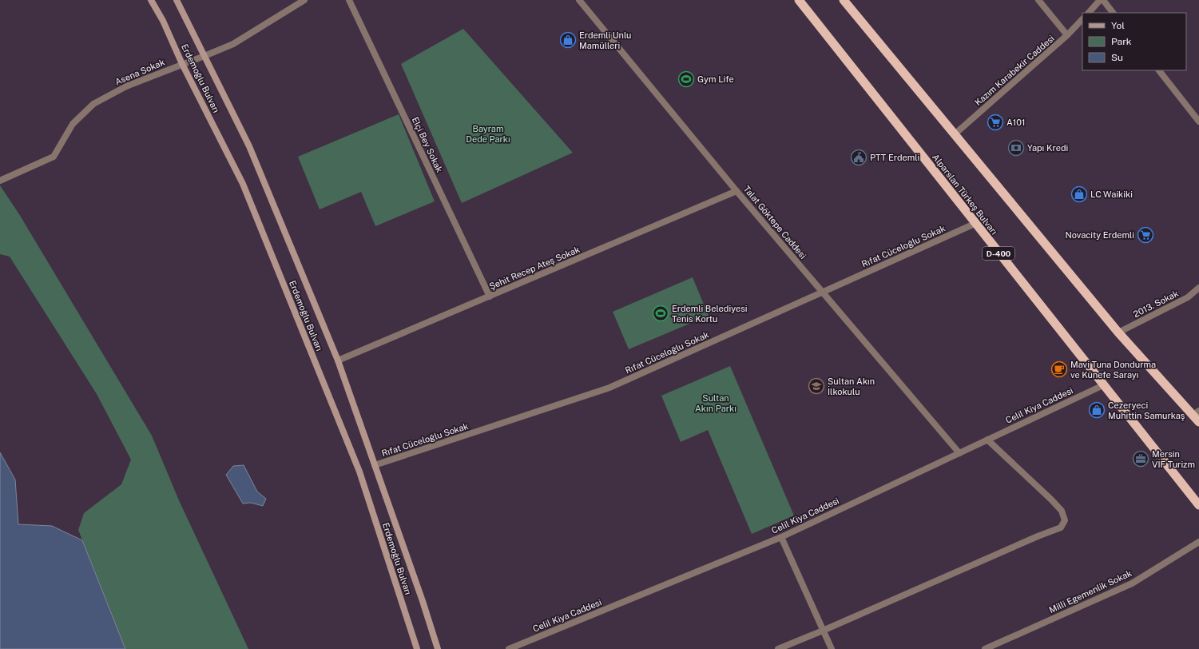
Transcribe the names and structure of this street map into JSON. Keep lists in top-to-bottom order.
{
  "streets": {
    "highway": ["Alparslan Türkeş Bulvarı", "D-400"],
    "main road": ["Erdemoğlu Bulvarı"],
    "street": [
      "Kazım Karabekir Caddesi",
      "Asena Sokak",
      "Elçi Bey Sokak",
      "Talat Göktepe Caddesi",
      "Rıfat Cüceloğlu Sokak",
      "Şehit Recep Ateş Sokak",
      "2013. Sokak",
      "Celil Kiya Caddesi",
      "Milli Egemenlik Sokak"
    ]
  },
  "crossings": [
    ["Asena Sokak", "Erdemoğlu Bulvarı"],
    ["Erdemoğlu Bulvarı", "Rıfat Cüceloğlu Sokak"],
    ["Erdemoğlu Bulvarı", "Şehit Recep Ateş Sokak"],
    ["Elçi Bey Sokak", "Şehit Recep Ateş Sokak"],
    ["Alparslan Türkeş Bulvarı", "Rıfat Cüceloğlu Sokak"],
    ["Alparslan Türkeş Bulvarı", "Celil Kiya Caddesi"],
    ["Talat Göktepe Caddesi", "Rıfat Cüceloğlu Sokak"],
    ["Talat Göktepe Caddesi", "Şehit Recep Ateş Sokak"],
    ["Talat Göktepe Caddesi", "Celil Kiya Caddesi"]
  ],
  "parks": ["Bayram Dede Parkı", "Sultan Akın Parkı"],
  "places": {
    "shop": ["Erdemli Unlu Mamülleri", "LC Waikiki", "Cezeryeci Muhittin Samurkaş"],
    "sports": ["Gym Life", "Erdemli Belediyesi Tenis Kortu"],
    "supermarket": ["A101", "Novacity Erdemli"],
    "bank": ["Yapı Kredi"],
    "public building": ["PTT Erdemli"],
    "cafe": ["Mavi Tuna Dondurma ve Künefe Sarayı"],
    "school or university": ["Sultan Akın İlkokulu"],
    "office": ["Mersin VİF Turizm"]
  },
  "legend": ["Yol", "Park", "Su"]
}
